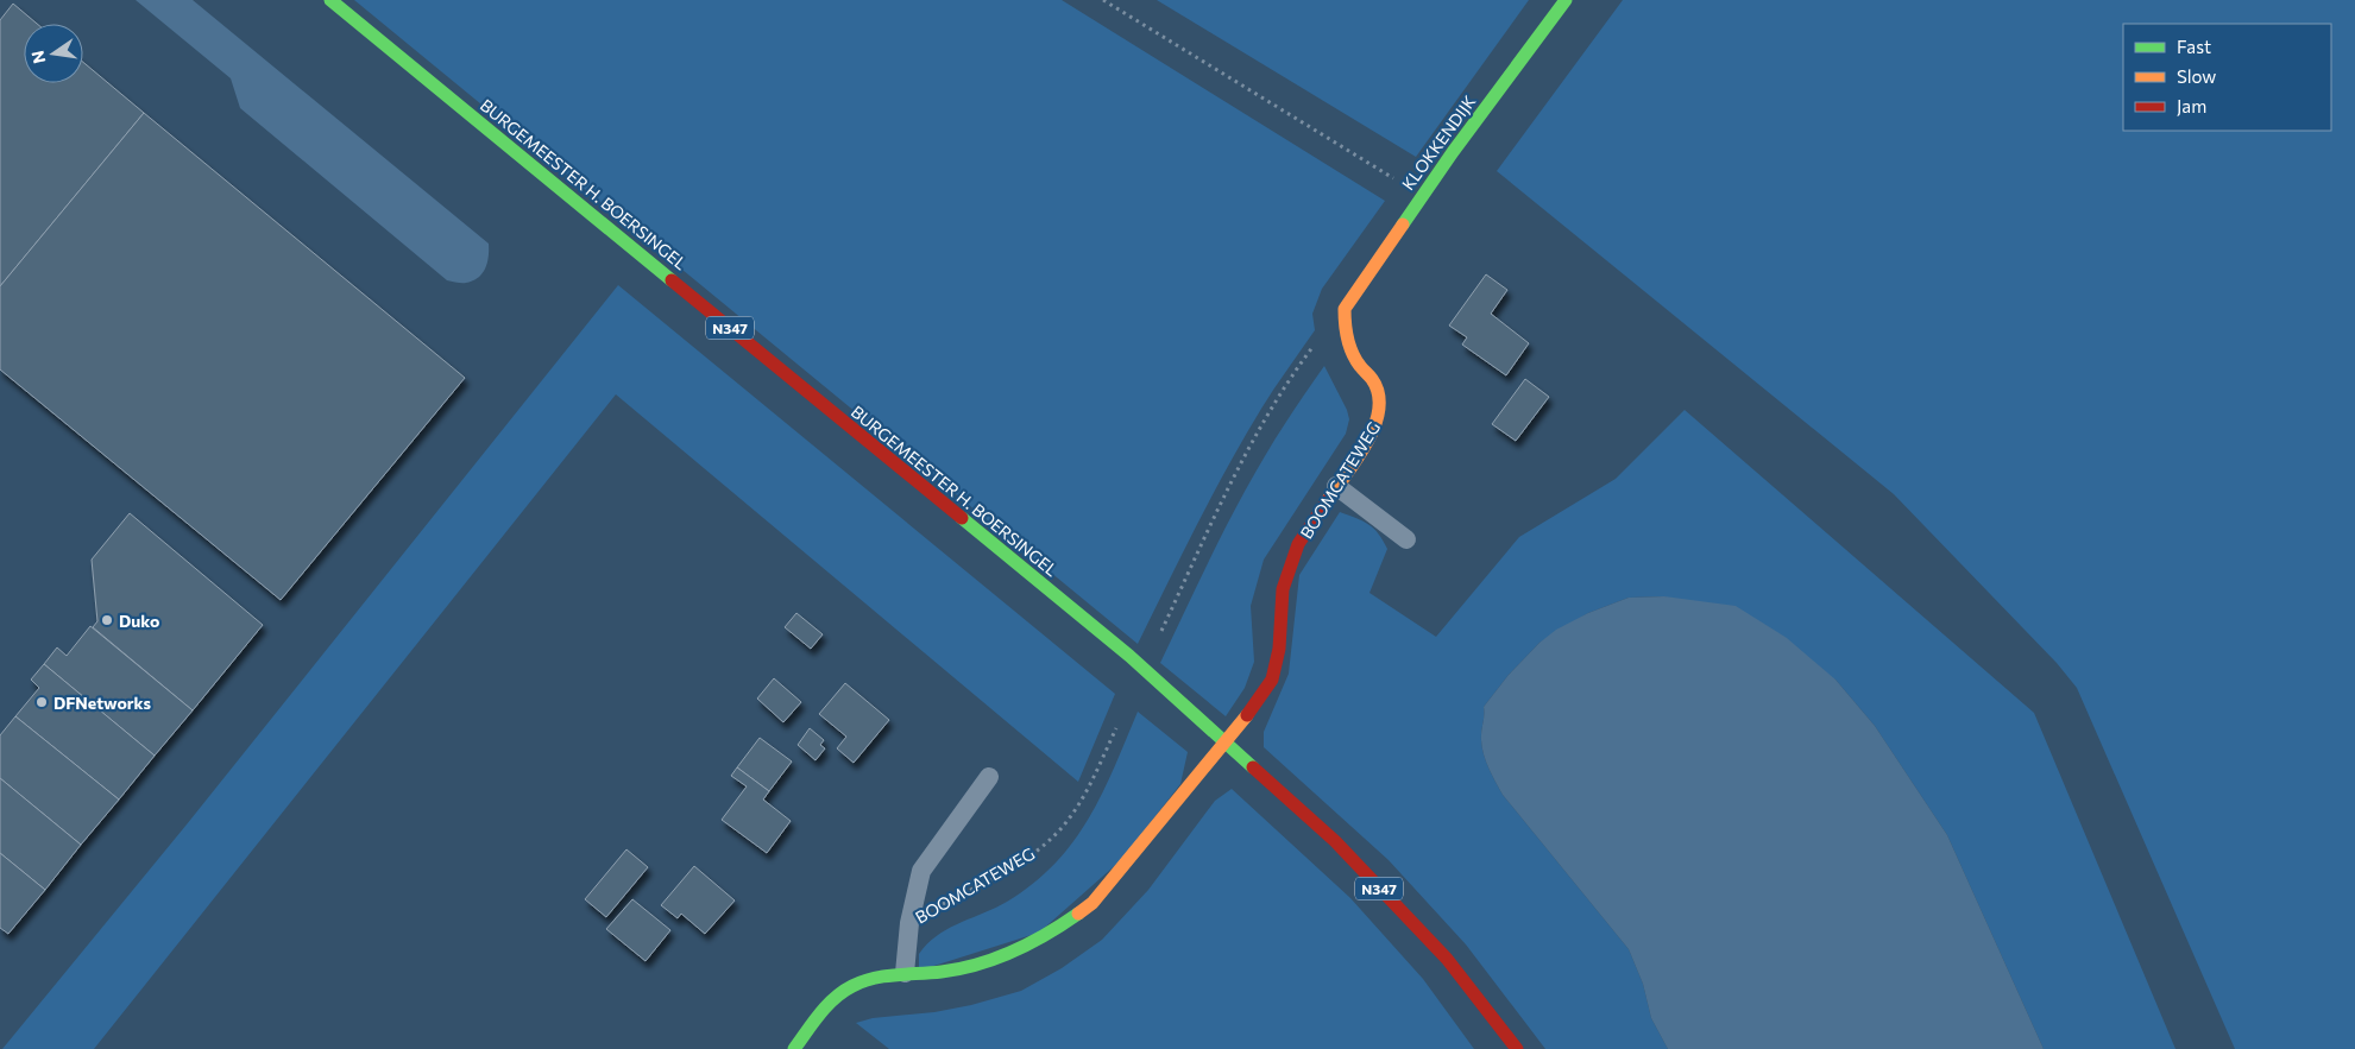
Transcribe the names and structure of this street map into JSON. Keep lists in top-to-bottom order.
{
  "streets": {
    "main road": [
      "KLOKKENDIJK",
      "BURGEMEESTER H. BOERSINGEL",
      "N347",
      "BOOMCATEWEG"
    ]
  },
  "crossings": [
    ["KLOKKENDIJK", "BOOMCATEWEG"],
    ["BURGEMEESTER H. BOERSINGEL", "BOOMCATEWEG"]
  ],
  "places": ["Duko", "DFNetworks"],
  "legend": ["Fast", "Slow", "Jam"],
  "north": "left"
}
